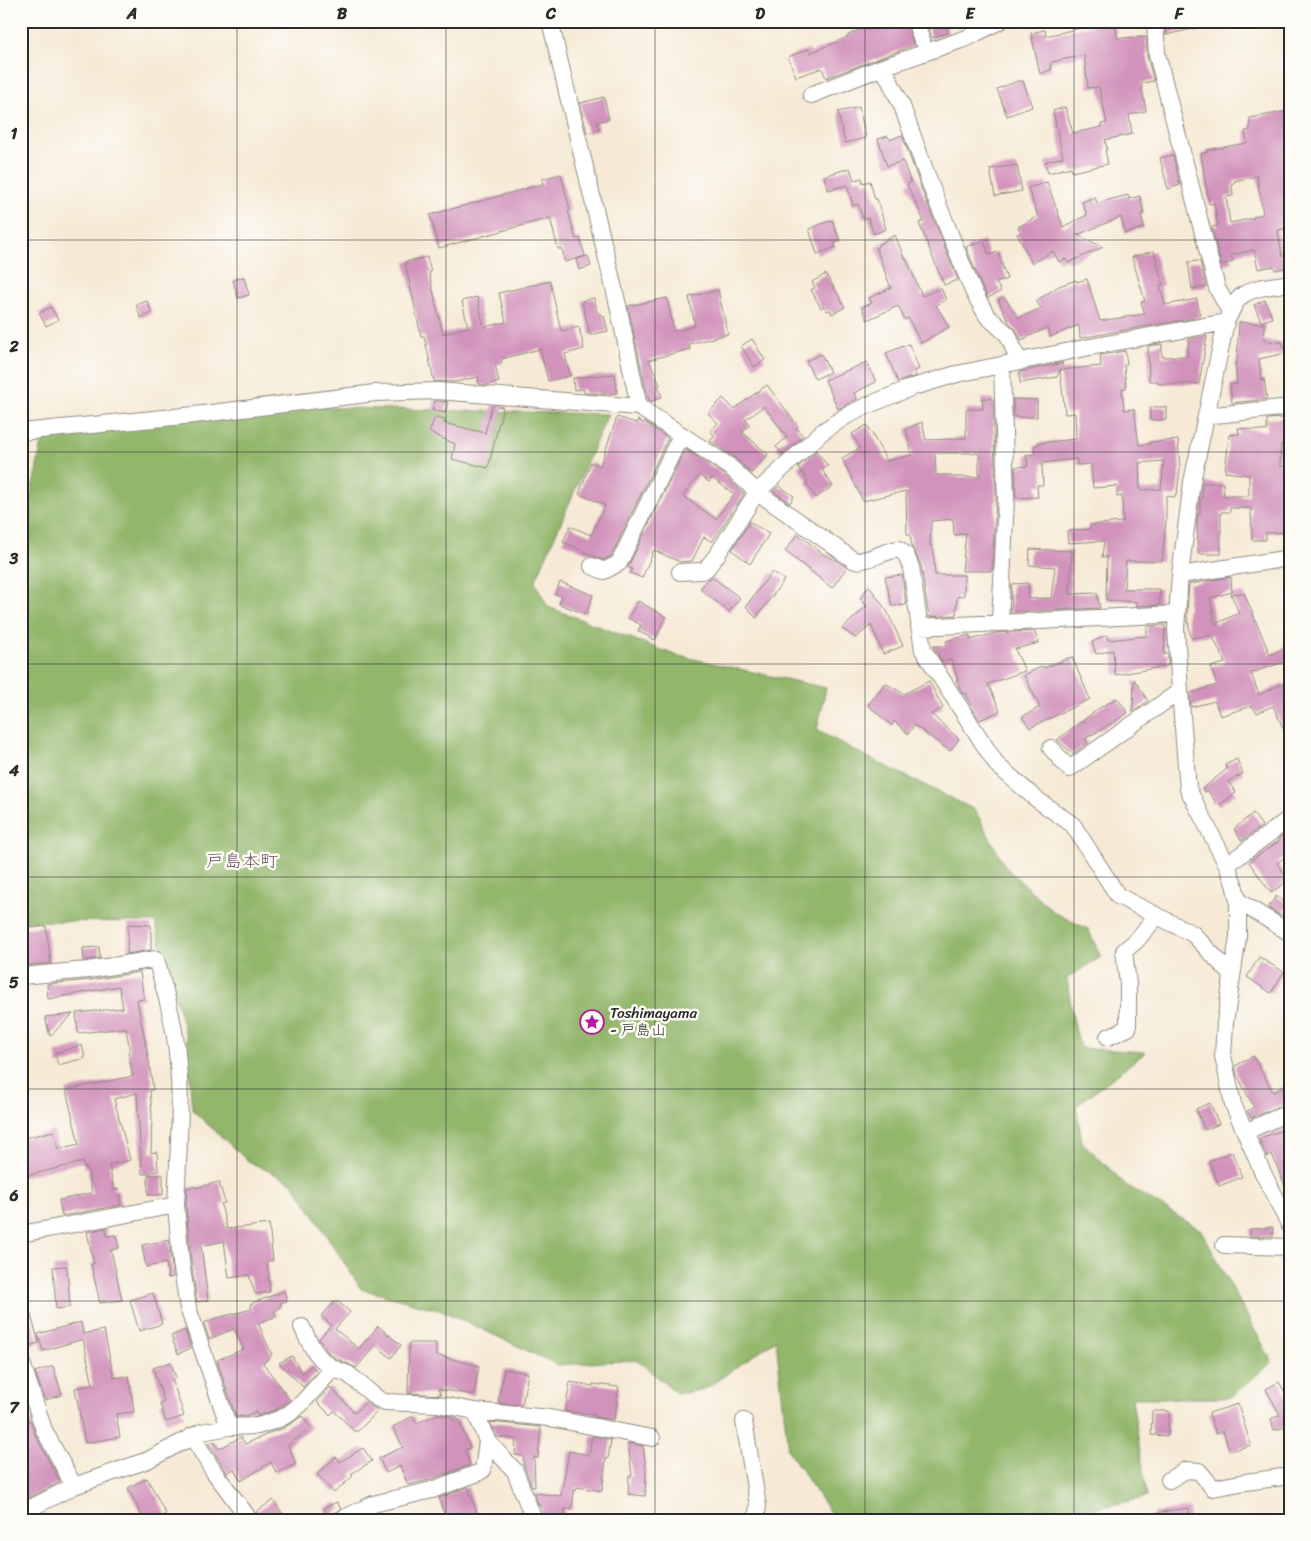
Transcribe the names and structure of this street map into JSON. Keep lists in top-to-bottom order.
{
  "districts": ["戸島本町"],
  "places": {
    "place": ["Toshimayama - 戸島山"]
  },
  "grid": {
    "columns": [
      "A",
      "B",
      "C",
      "D",
      "E",
      "F"
    ],
    "rows": [
      "1",
      "2",
      "3",
      "4",
      "5",
      "6",
      "7"
    ]
  }
}
